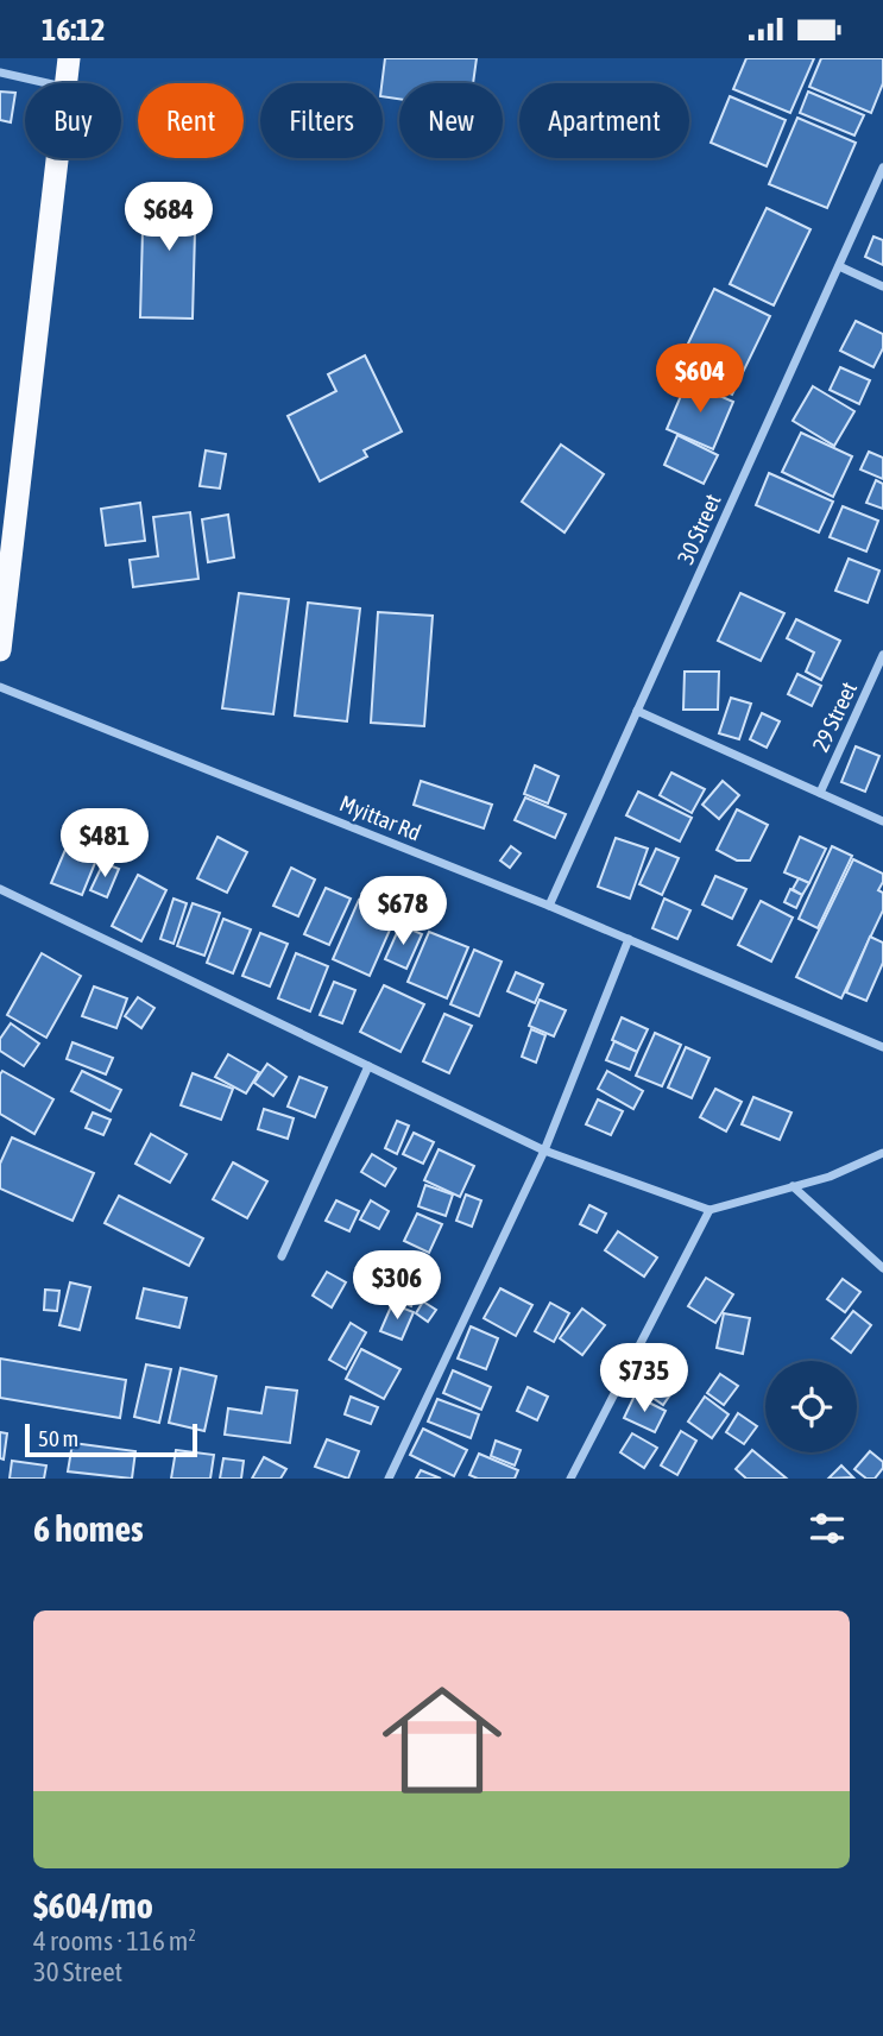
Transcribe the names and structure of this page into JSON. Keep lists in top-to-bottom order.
{
  "streets": {
    "street": ["30 Street", "29 Street", "Myittar Rd"]
  },
  "crossings": [
    ["30 Street", "Myittar Rd"]
  ],
  "scale_bar": "50 m",
  "page": {
    "status": "16:12",
    "chip": [
      "Buy",
      "Rent",
      "Filters",
      "New",
      "Apartment"
    ],
    "price": [
      "$684",
      "$604",
      "$481",
      "$678",
      "$306",
      "$735"
    ],
    "scale": "50 m",
    "heading": "6 homes",
    "list": [
      {
        "name": "$604/mo",
        "note": "4 rooms · 116 m² · 30 Street"
      }
    ]
  }
}
